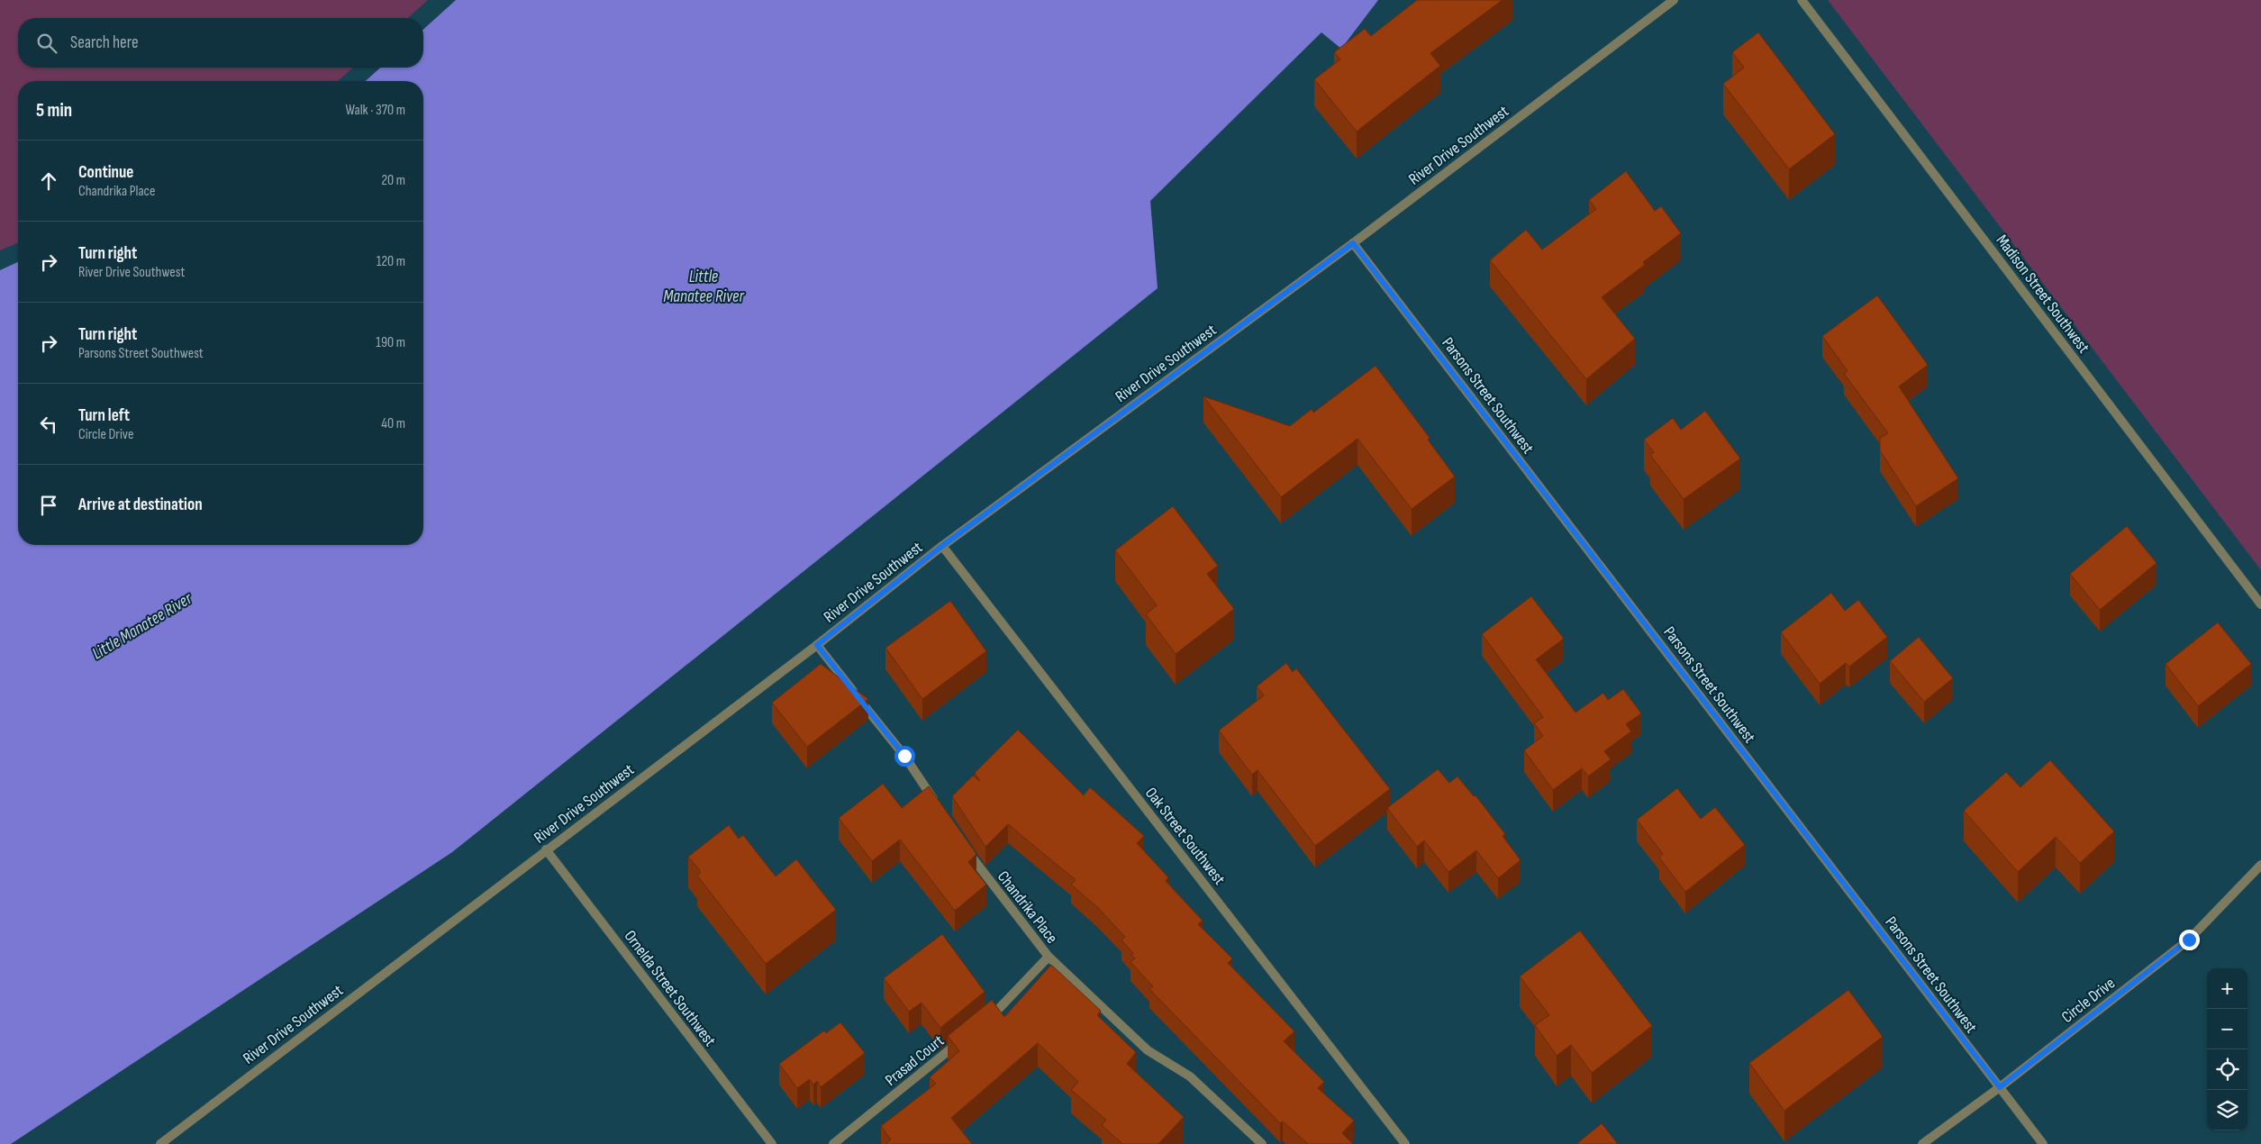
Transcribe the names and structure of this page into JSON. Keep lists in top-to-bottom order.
{
  "streets": {
    "street": [
      "River Drive Southwest",
      "Madison Street Southwest",
      "Parsons Street Southwest",
      "Oak Street Southwest",
      "Chandrika Place",
      "Ornelda Street Southwest",
      "Circle Drive",
      "Prasad Court"
    ]
  },
  "crossings": [
    ["River Drive Southwest", "Parsons Street Southwest"],
    ["River Drive Southwest", "Oak Street Southwest"],
    ["River Drive Southwest", "Ornelda Street Southwest"],
    ["Parsons Street Southwest", "Circle Drive"]
  ],
  "water": ["Little Manatee River"],
  "page": {
    "search": "Search here",
    "heading": ["5 min", "Walk · 370 m"],
    "list": [
      ["Continue", "Chandrika Place", "20 m"],
      ["Turn right", "River Drive Southwest", "120 m"],
      ["Turn right", "Parsons Street Southwest", "190 m"],
      ["Turn left", "Circle Drive", "40 m"],
      "Arrive at destination"
    ],
    "map_buttons": ["+", "−"]
  }
}
